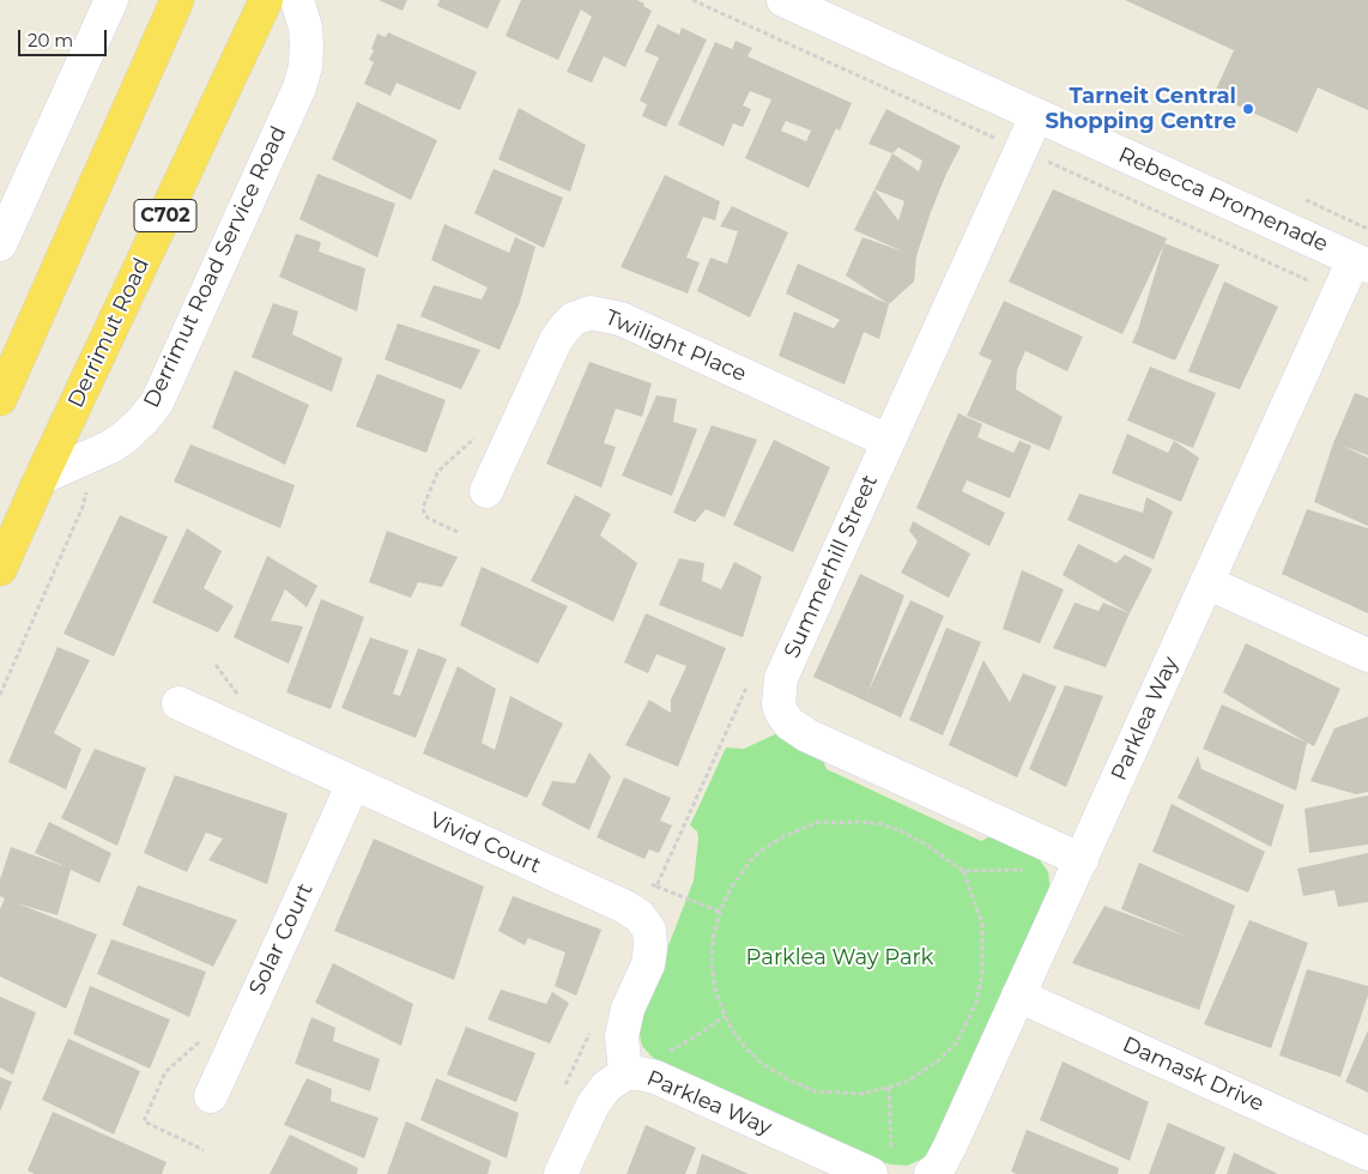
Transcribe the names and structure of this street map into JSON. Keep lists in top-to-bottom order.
{
  "streets": {
    "highway": ["C702", "Derrimut Road"],
    "street": [
      "Rebecca Promenade",
      "Derrimut Road Service Road",
      "Twilight Place",
      "Summerhill Street",
      "Parklea Way",
      "Vivid Court",
      "Solar Court",
      "Damask Drive"
    ]
  },
  "crossings": [
    ["Rebecca Promenade", "Summerhill Street"],
    ["Rebecca Promenade", "Parklea Way"],
    ["Derrimut Road Service Road", "Derrimut Road"],
    ["Twilight Place", "Summerhill Street"],
    ["Summerhill Street", "Parklea Way"],
    ["Parklea Way", "Damask Drive"],
    ["Vivid Court", "Solar Court"]
  ],
  "parks": ["Parklea Way Park"],
  "places": ["Tarneit Central Shopping Centre"],
  "scale_bar": "20 m"
}
